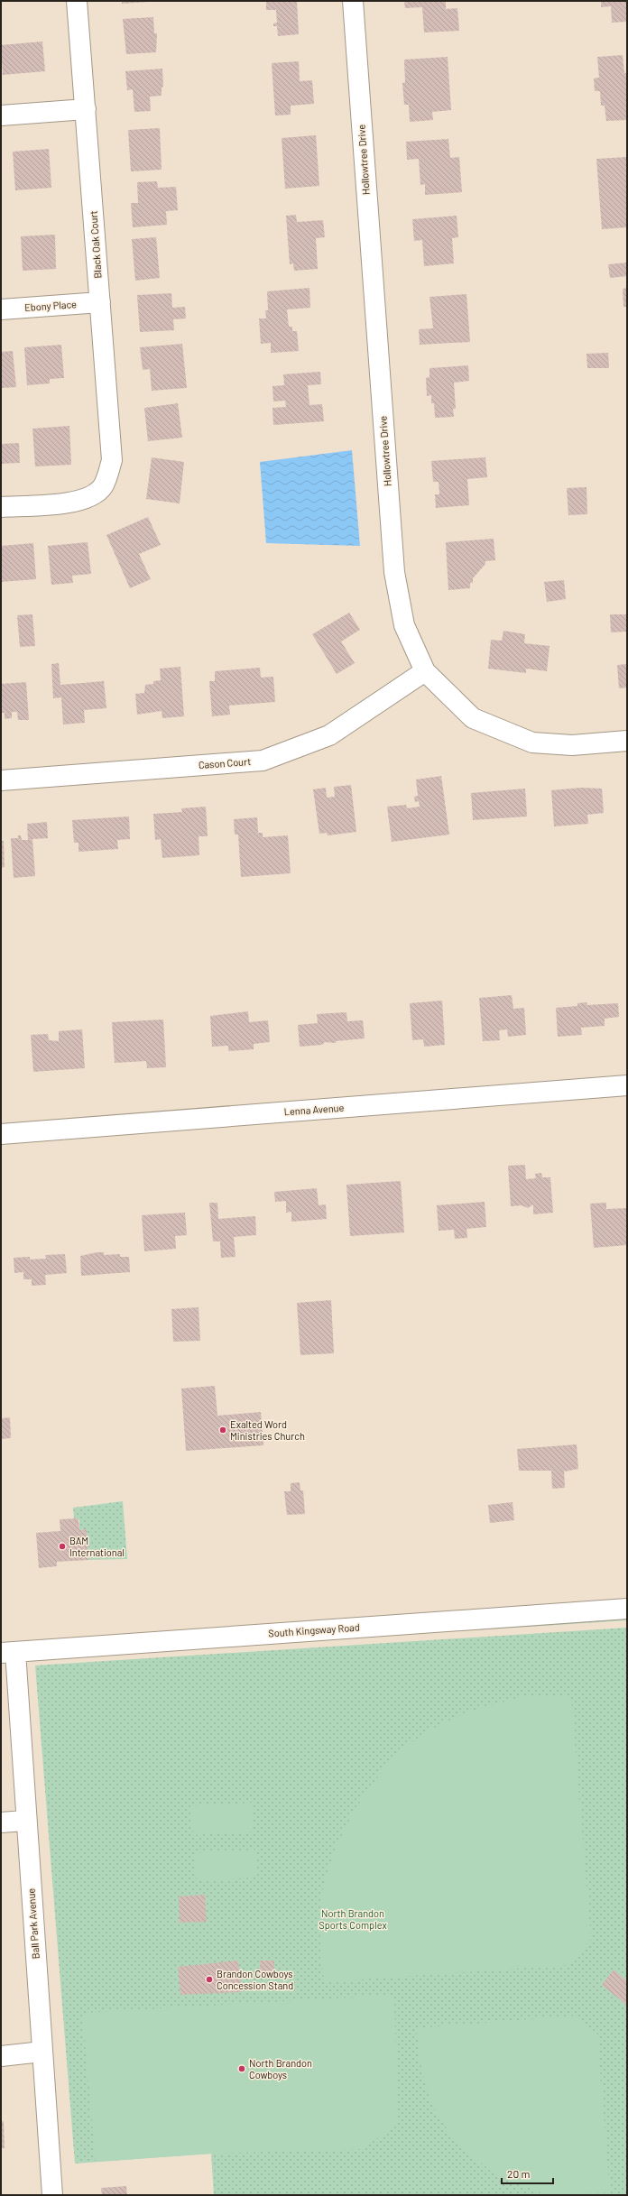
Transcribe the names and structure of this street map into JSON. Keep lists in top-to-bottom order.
{
  "streets": {
    "street": [
      "Hollowtree Drive",
      "Black Oak Court",
      "Ebony Place",
      "Cason Court",
      "Lenna Avenue",
      "South Kingsway Road",
      "Ball Park Avenue"
    ]
  },
  "crossings": [
    ["Hollowtree Drive", "Cason Court"],
    ["Black Oak Court", "Ebony Place"],
    ["South Kingsway Road", "Ball Park Avenue"]
  ],
  "parks": ["North Brandon Sports Complex"],
  "places": [
    "Exalted Word Ministries Church",
    "BAM International",
    "Brandon Cowboys Concession Stand",
    "North Brandon Cowboys"
  ],
  "scale_bar": "20 m"
}
